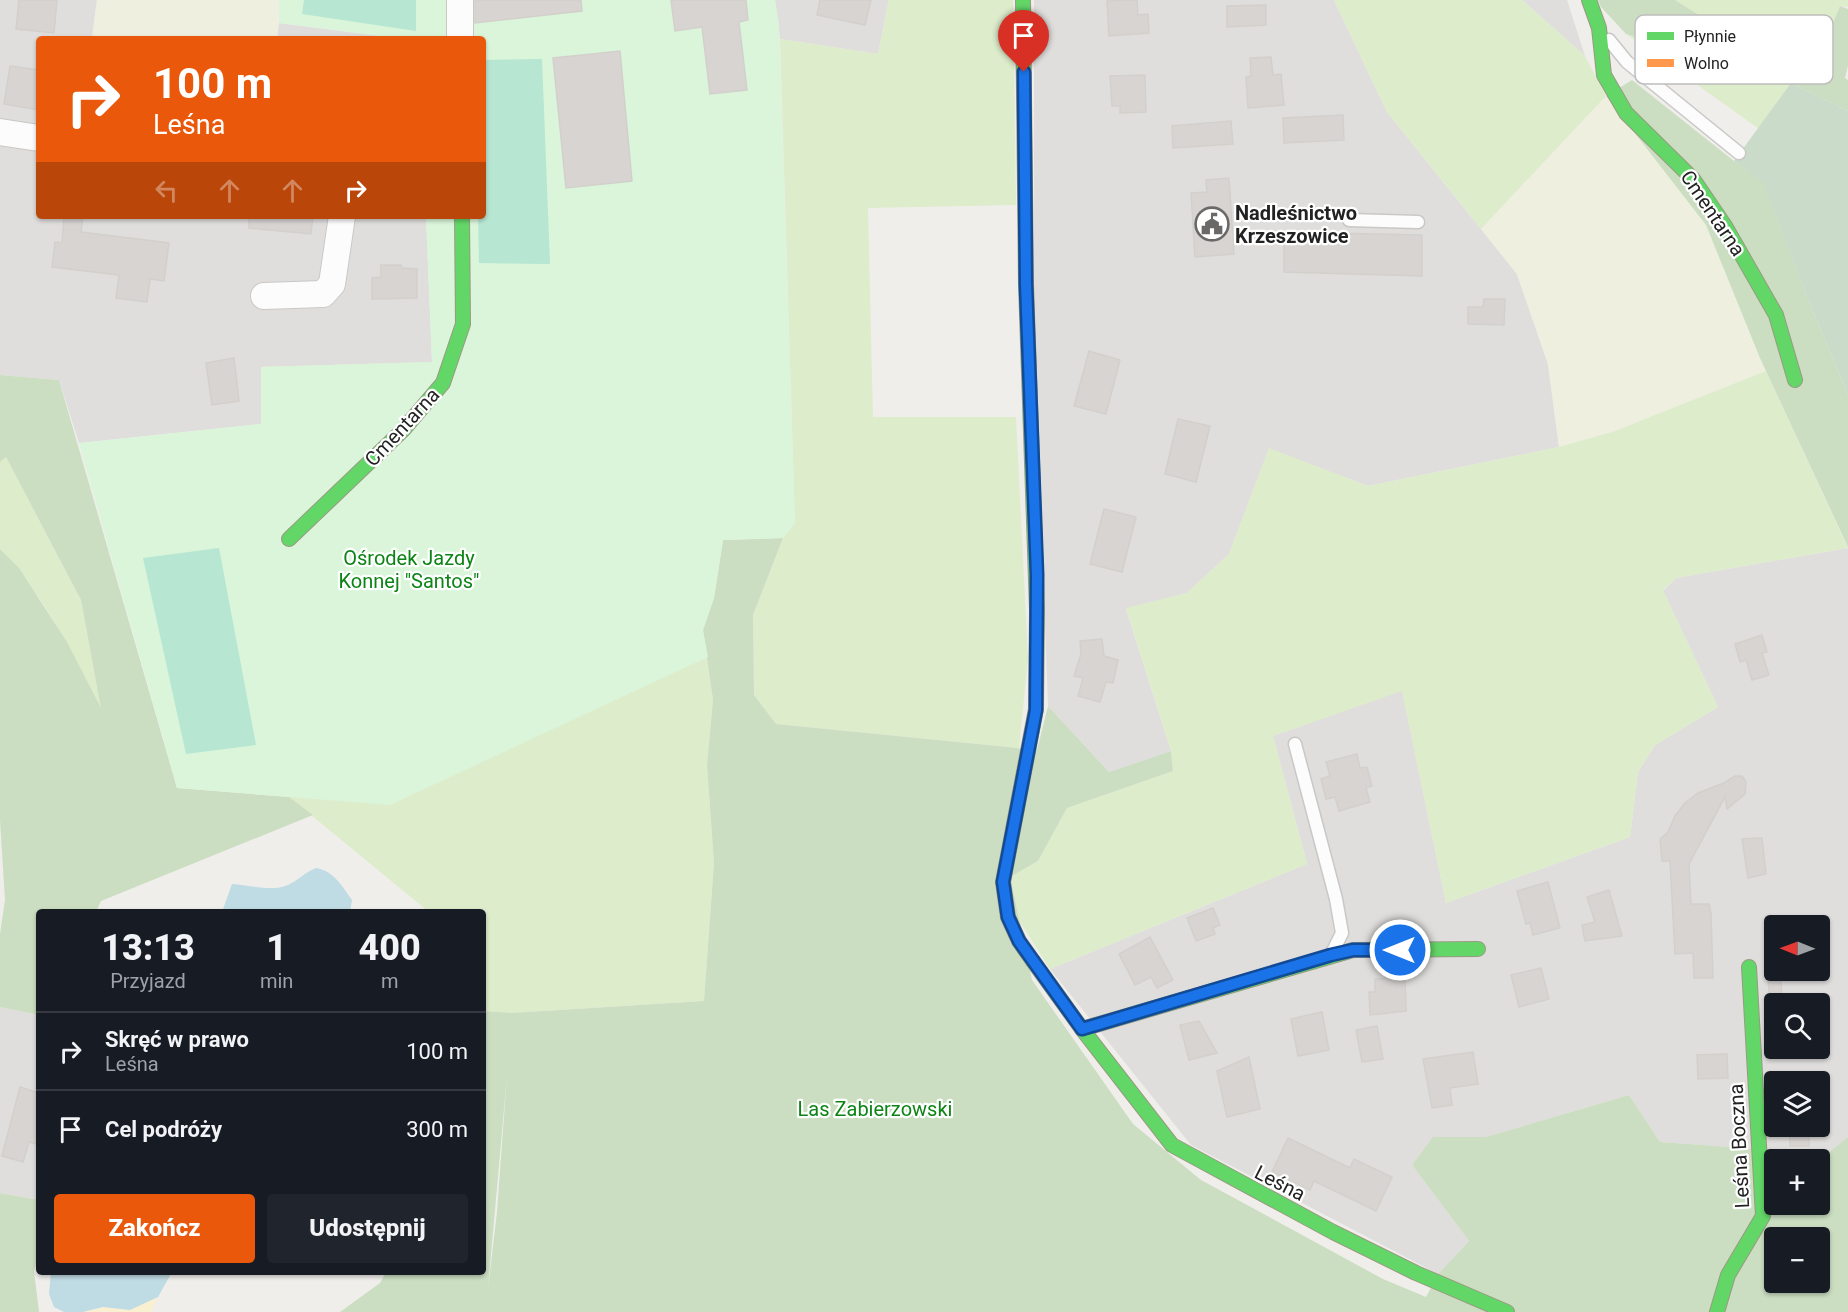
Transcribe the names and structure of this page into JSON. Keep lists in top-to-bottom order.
{
  "streets": {
    "street": ["Cmentarna", "Leśna Boczna", "Leśna"]
  },
  "parks": ["Ośrodek Jazdy Konnej \"Santos\"", "Las Zabierzowski"],
  "places": {
    "public building": ["Nadleśnictwo Krzeszowice"]
  },
  "legend": ["Płynnie", "Wolno"],
  "north": "left",
  "page": {
    "turn": ["100 m", "Leśna"],
    "eta": [
      "13:13",
      "Przyjazd",
      "1",
      "min",
      "400",
      "m"
    ],
    "map_buttons": ["+", "−"],
    "list": [
      {
        "name": "Skręć w prawo",
        "note": "Leśna",
        "value": "100 m"
      },
      {
        "name": "Cel podróży",
        "value": "300 m"
      }
    ],
    "buttons": ["Zakończ", "Udostępnij"]
  }
}
